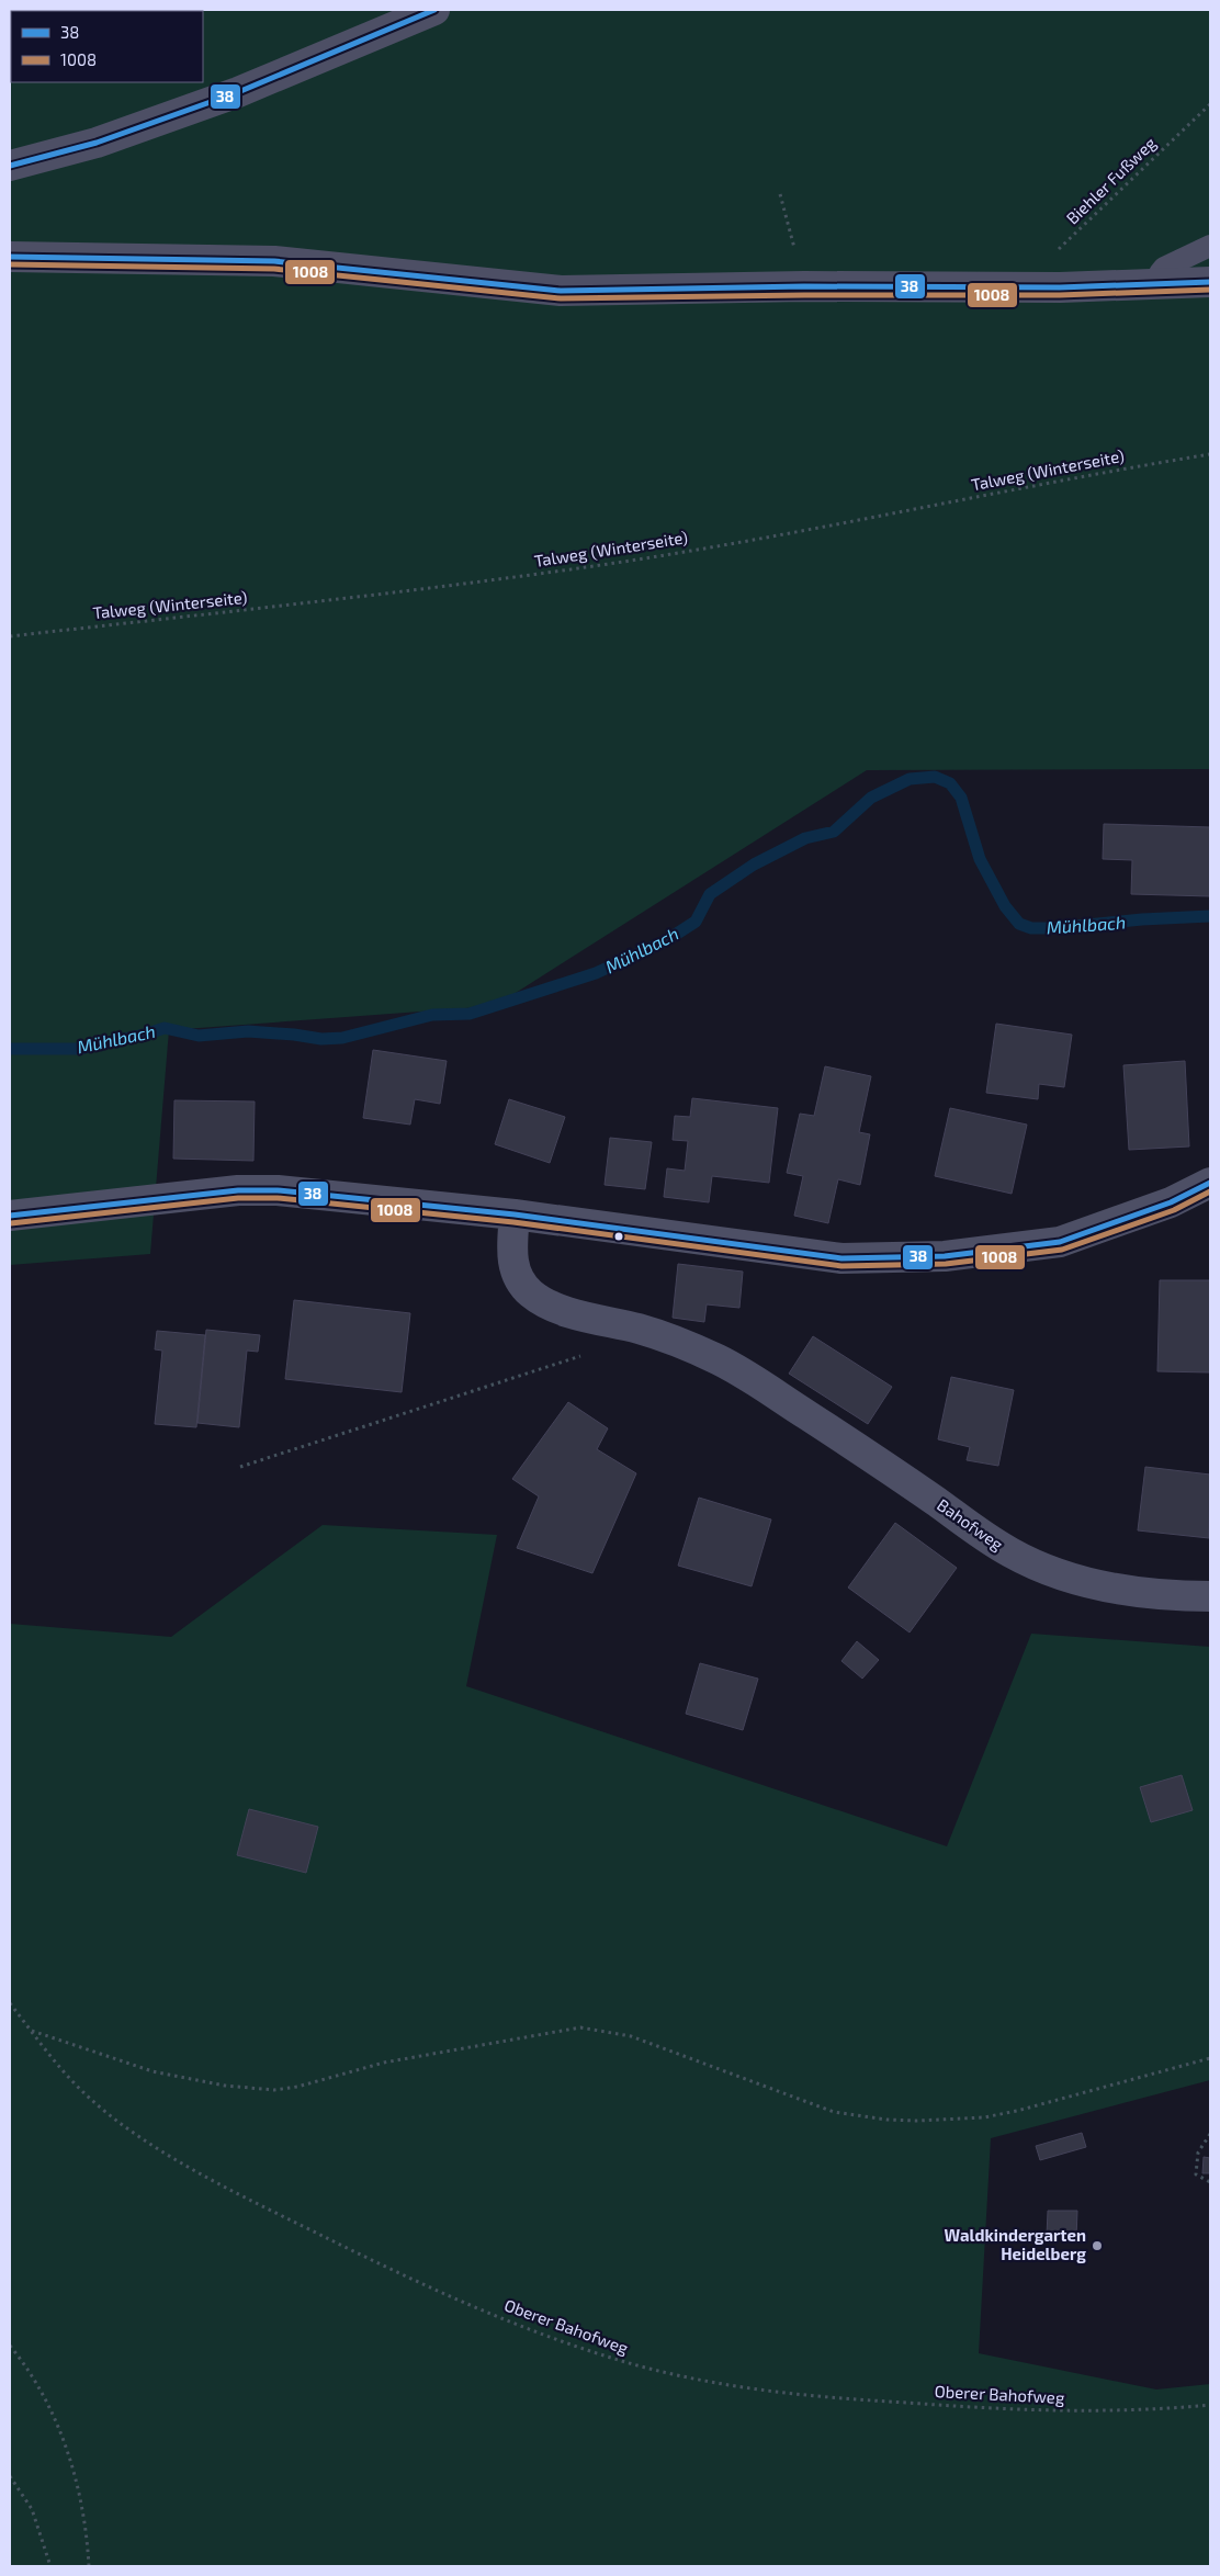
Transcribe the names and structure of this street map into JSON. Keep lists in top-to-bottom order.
{
  "streets": {
    "street": ["Bahofweg"],
    "path": ["Biehler Fußweg", "Talweg (Winterseite)", "Oberer Bahofweg"]
  },
  "water": ["Mühlbach"],
  "places": ["Waldkindergarten Heidelberg"],
  "lines": ["transit line 38", "transit line 1008"],
  "legend": ["38", "1008"]
}
